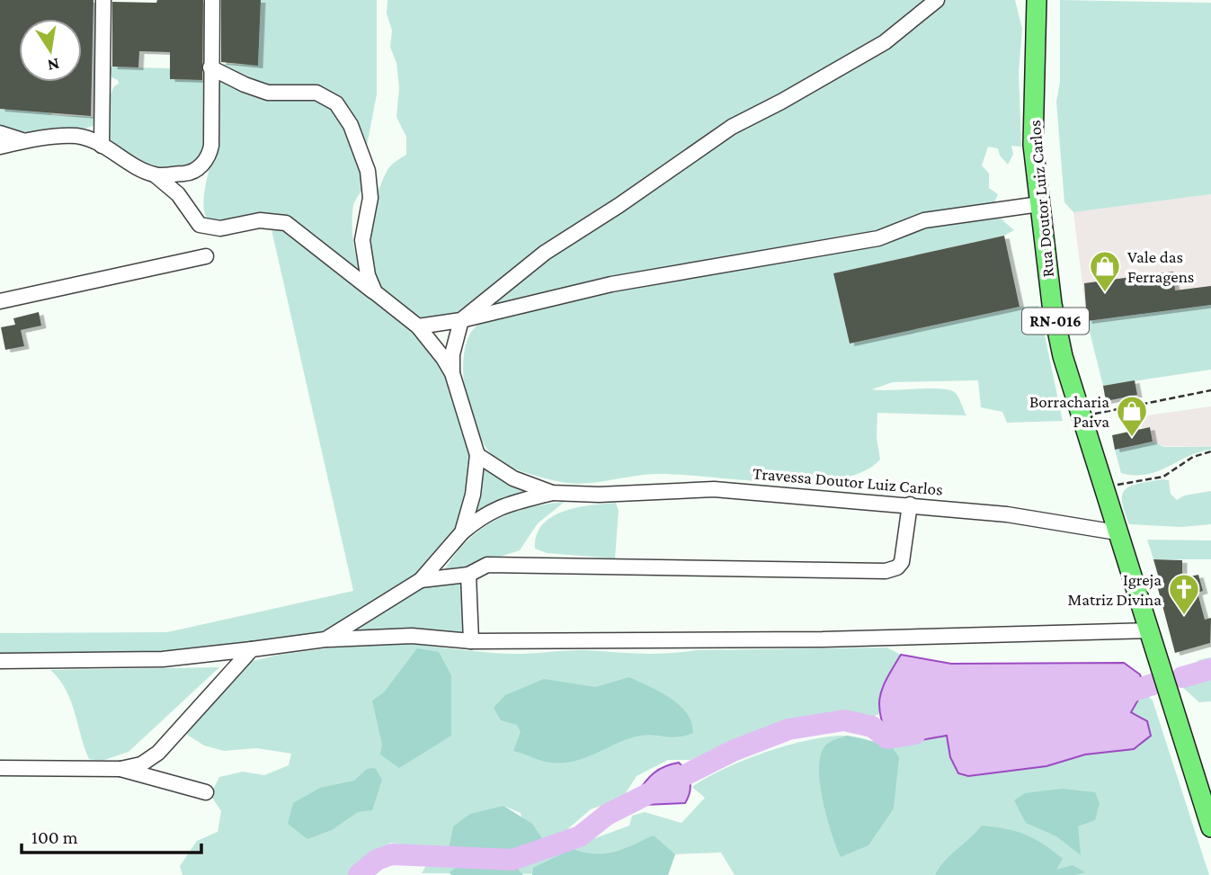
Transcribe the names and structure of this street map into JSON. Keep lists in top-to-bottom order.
{
  "streets": {
    "main road": ["Rua Doutor Luiz Carlos", "RN-016"],
    "street": ["Travessa Doutor Luiz Carlos"]
  },
  "crossings": [
    ["Rua Doutor Luiz Carlos", "Travessa Doutor Luiz Carlos"]
  ],
  "places": {
    "shop": ["Vale das Ferragens", "Borracharia Paiva"],
    "church": ["Igreja Matriz Divina"]
  },
  "scale_bar": "100 m",
  "north": "bottom"
}
